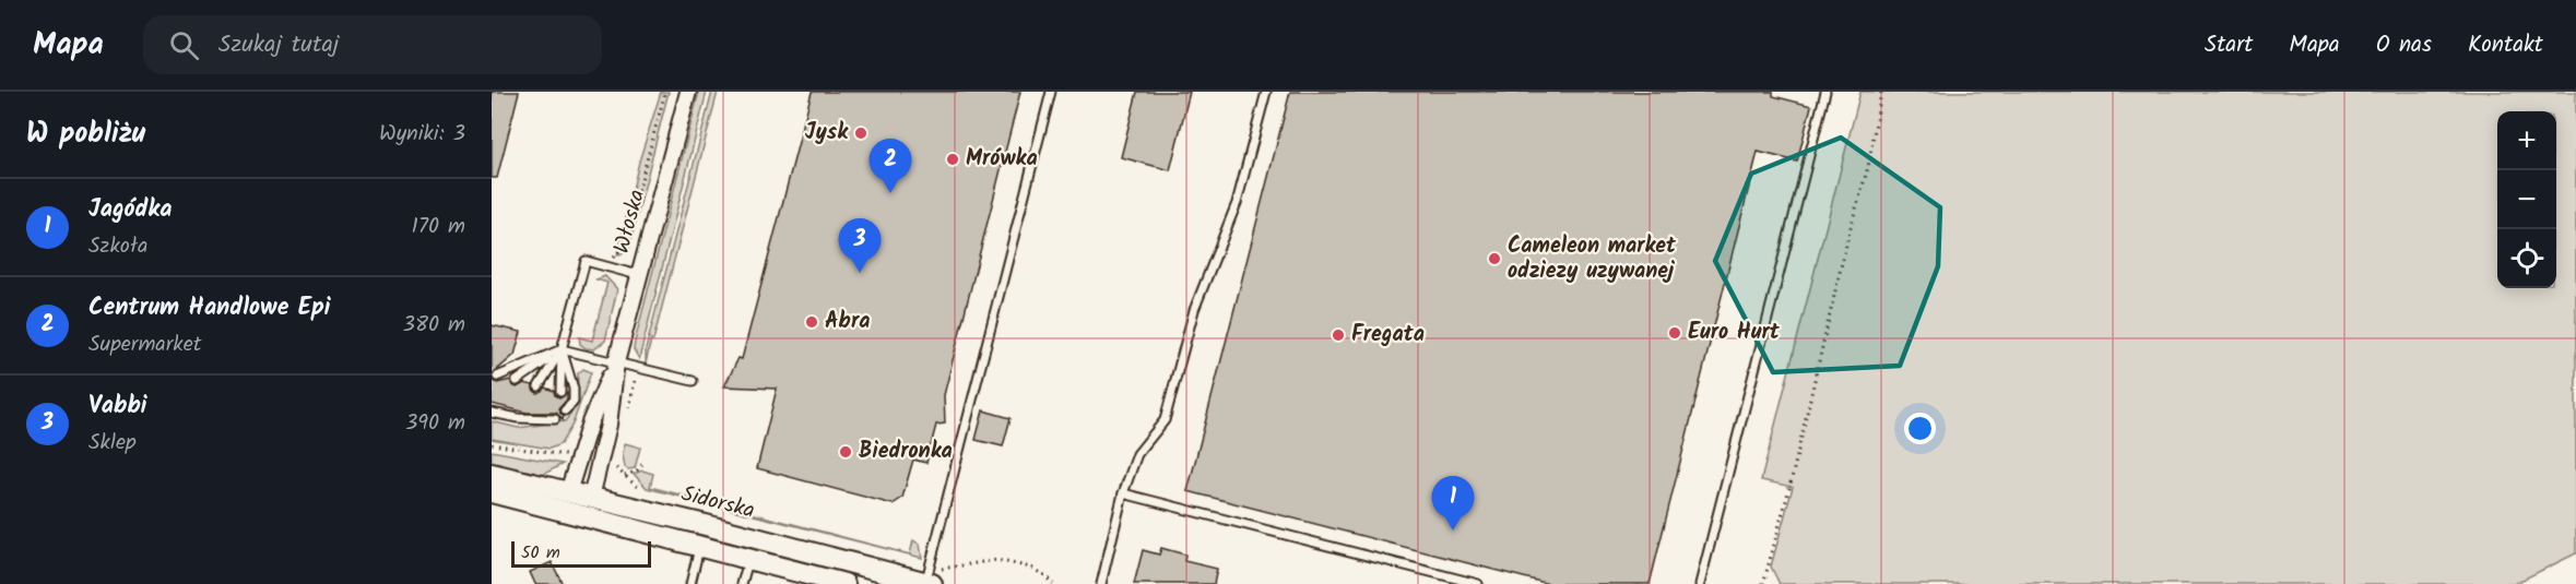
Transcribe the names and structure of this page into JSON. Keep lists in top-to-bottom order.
{
  "streets": {
    "street": ["Włoska", "Sidorska"]
  },
  "crossings": [
    ["Włoska", "Sidorska"]
  ],
  "places": [
    "Jysk",
    "Mrówka",
    "Cameleon market odziezy uzywanej",
    "Abra",
    "Euro Hurt",
    "Fregata",
    "Biedronka"
  ],
  "scale_bar": "50 m",
  "page": {
    "header": "Mapa",
    "search": "Szukaj tutaj",
    "nav": [
      "Start",
      "Mapa",
      "O nas",
      "Kontakt"
    ],
    "heading": ["W pobliżu", "Wyniki: 3"],
    "map_buttons": ["+", "−"],
    "pins": ["2", "3", "1"],
    "list": [
      {
        "mark": "1",
        "name": "Jagódka",
        "note": "Szkoła",
        "value": "170 m"
      },
      {
        "mark": "2",
        "name": "Centrum Handlowe Epi",
        "note": "Supermarket",
        "value": "380 m"
      },
      {
        "mark": "3",
        "name": "Vabbi",
        "note": "Sklep",
        "value": "390 m"
      }
    ],
    "scale": "50 m"
  }
}
